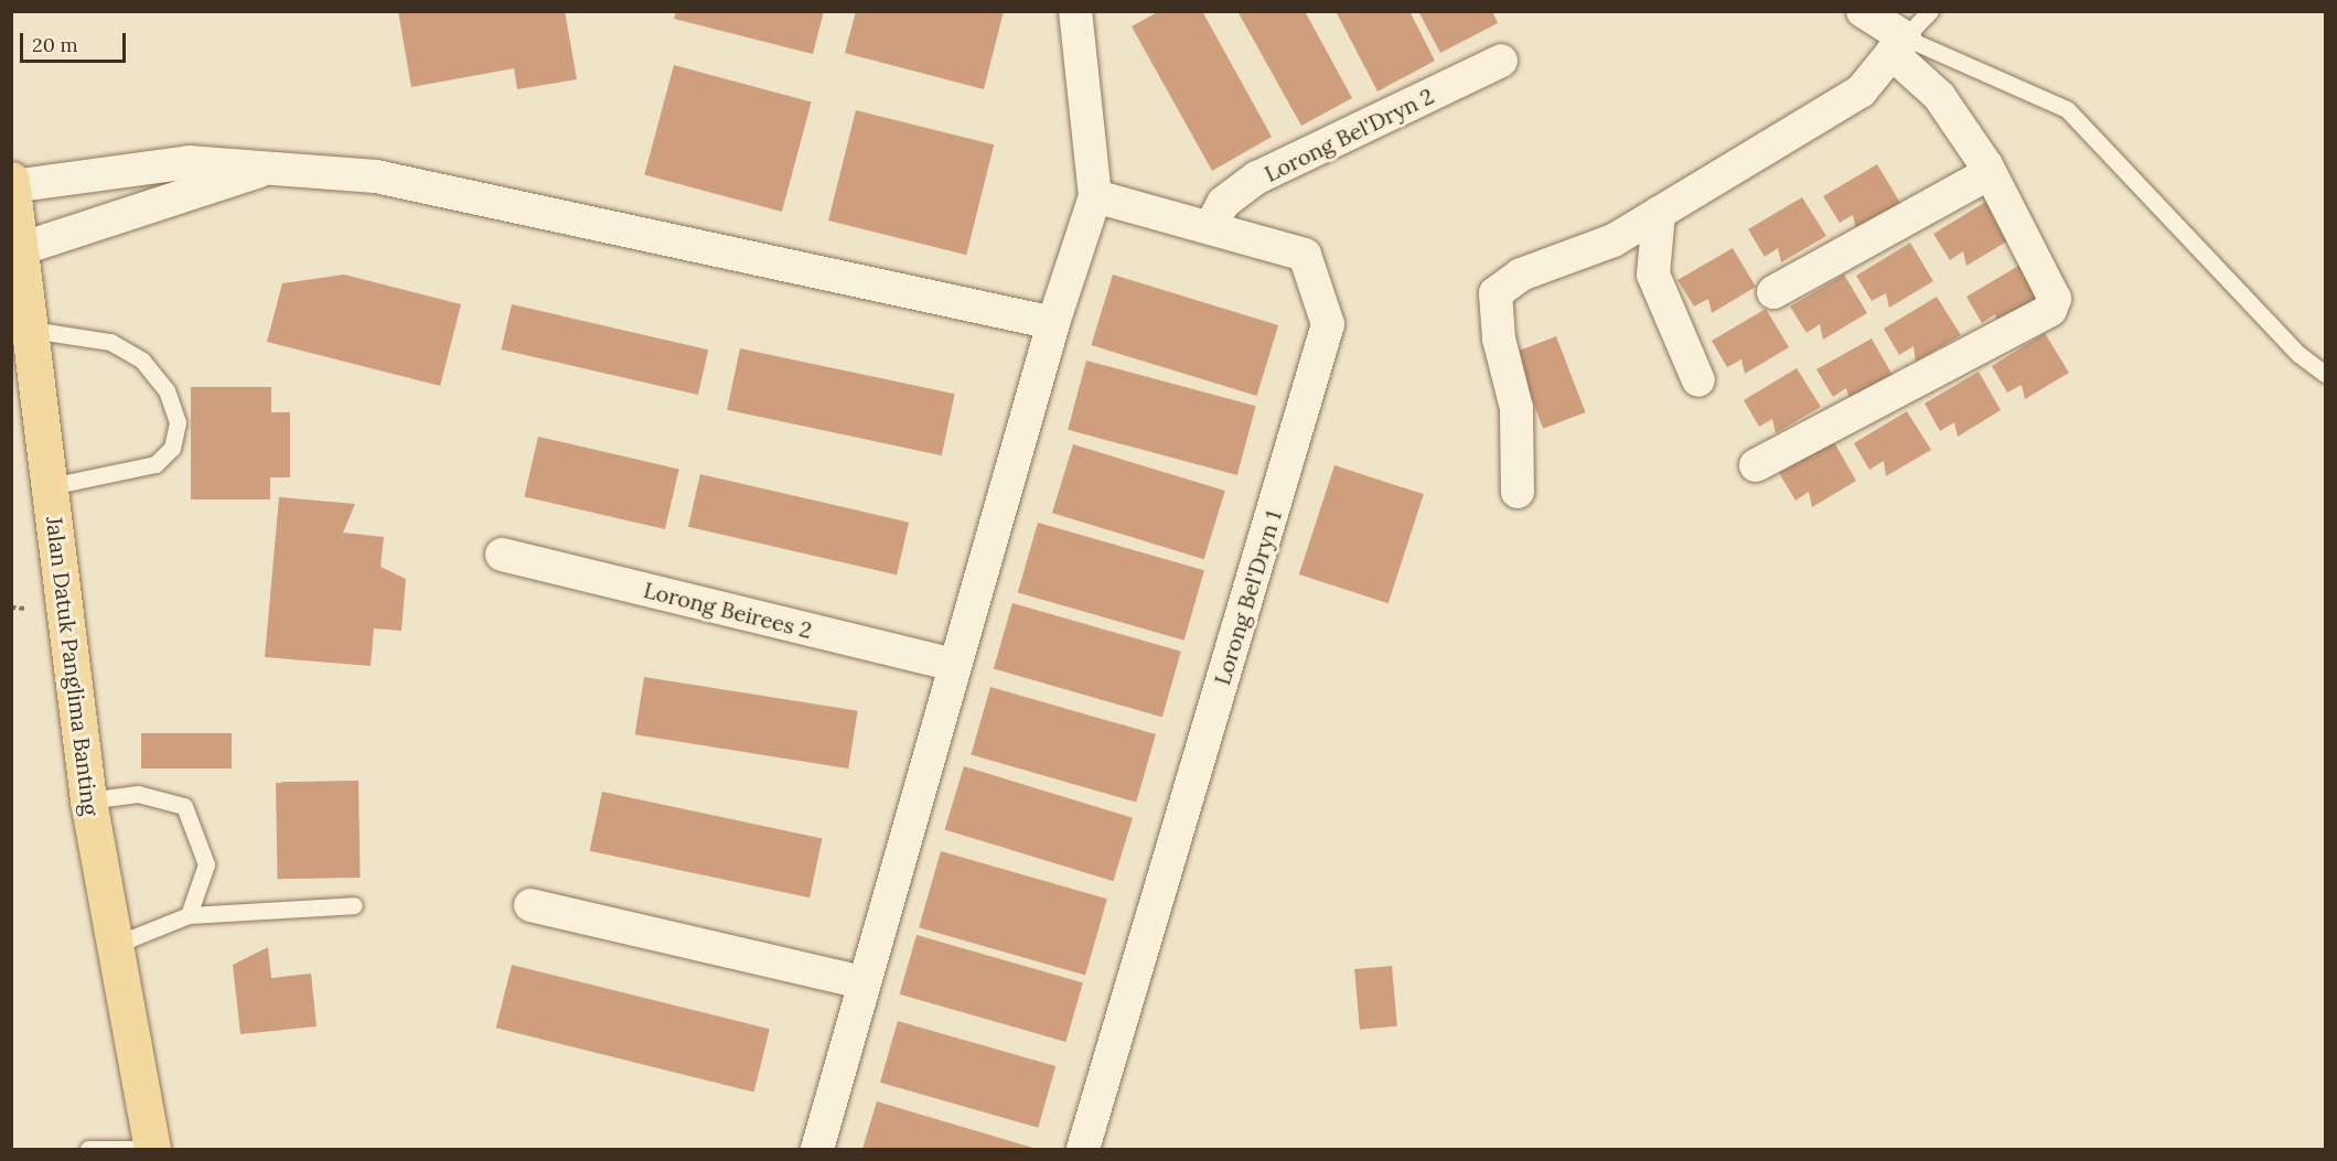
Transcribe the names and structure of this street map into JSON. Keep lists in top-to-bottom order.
{
  "streets": {
    "main road": ["Jalan Datuk Panglima Banting"],
    "street": ["Lorong Bel'Dryn 2", "Lorong Bel'Dryn 1", "Lorong Beirees 2"]
  },
  "crossings": [
    ["Lorong Bel'Dryn 2", "Lorong Bel'Dryn 1"]
  ],
  "scale_bar": "20 m"
}
